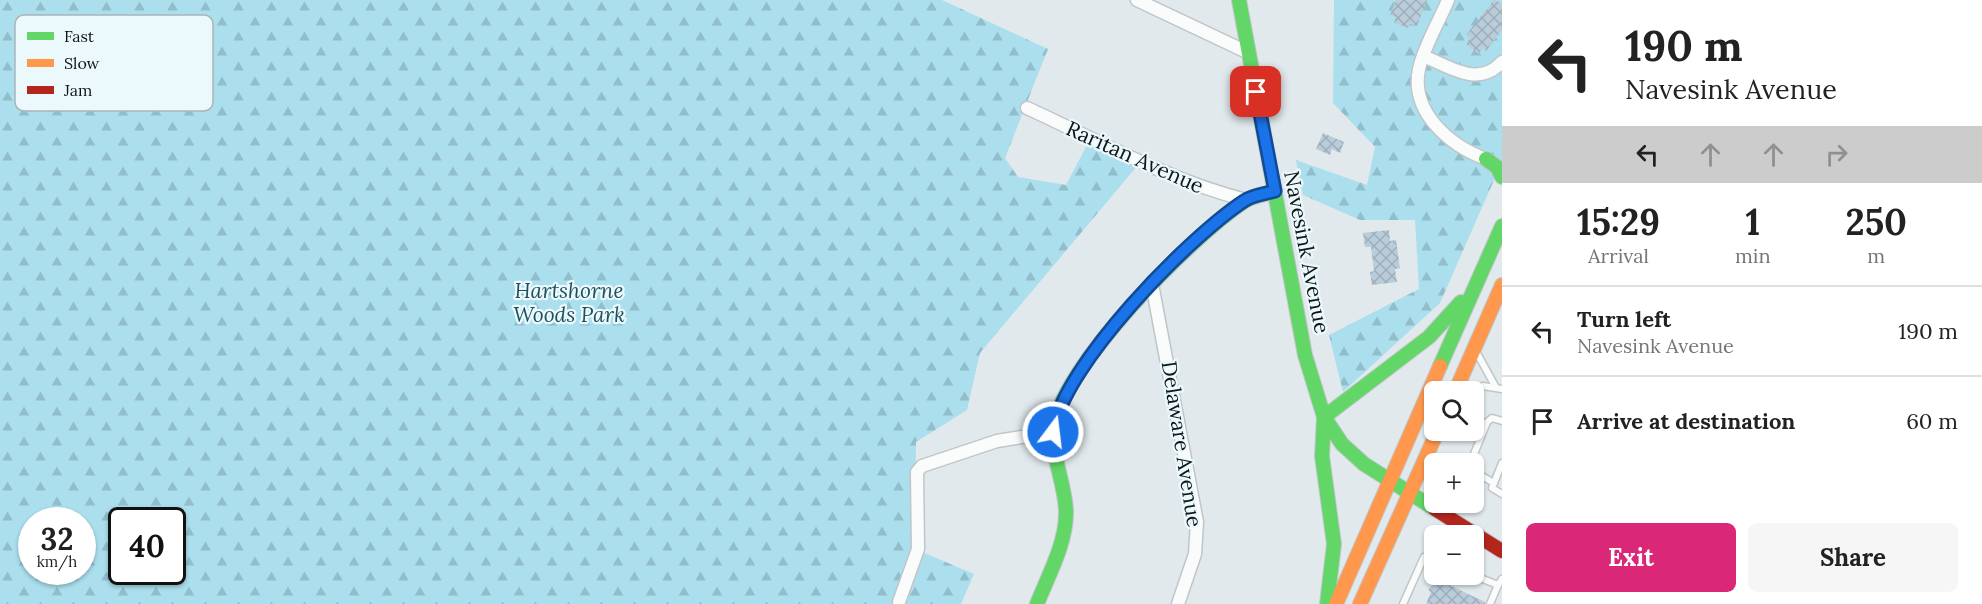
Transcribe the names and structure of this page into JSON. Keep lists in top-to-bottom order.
{
  "streets": {
    "main road": ["Navesink Avenue"],
    "street": ["Raritan Avenue", "Delaware Avenue"]
  },
  "parks": ["Hartshorne Woods Park"],
  "legend": ["Fast", "Slow", "Jam"],
  "page": {
    "turn": ["190 m", "Navesink Avenue"],
    "eta": [
      "15:29",
      "Arrival",
      "1",
      "min",
      "250",
      "m"
    ],
    "list": [
      {
        "name": "Turn left",
        "note": "Navesink Avenue",
        "value": "190 m"
      },
      {
        "name": "Arrive at destination",
        "value": "60 m"
      }
    ],
    "map_buttons": ["+", "−"],
    "speed": "32 km/h",
    "limit": "40",
    "buttons": ["Exit", "Share"]
  }
}
